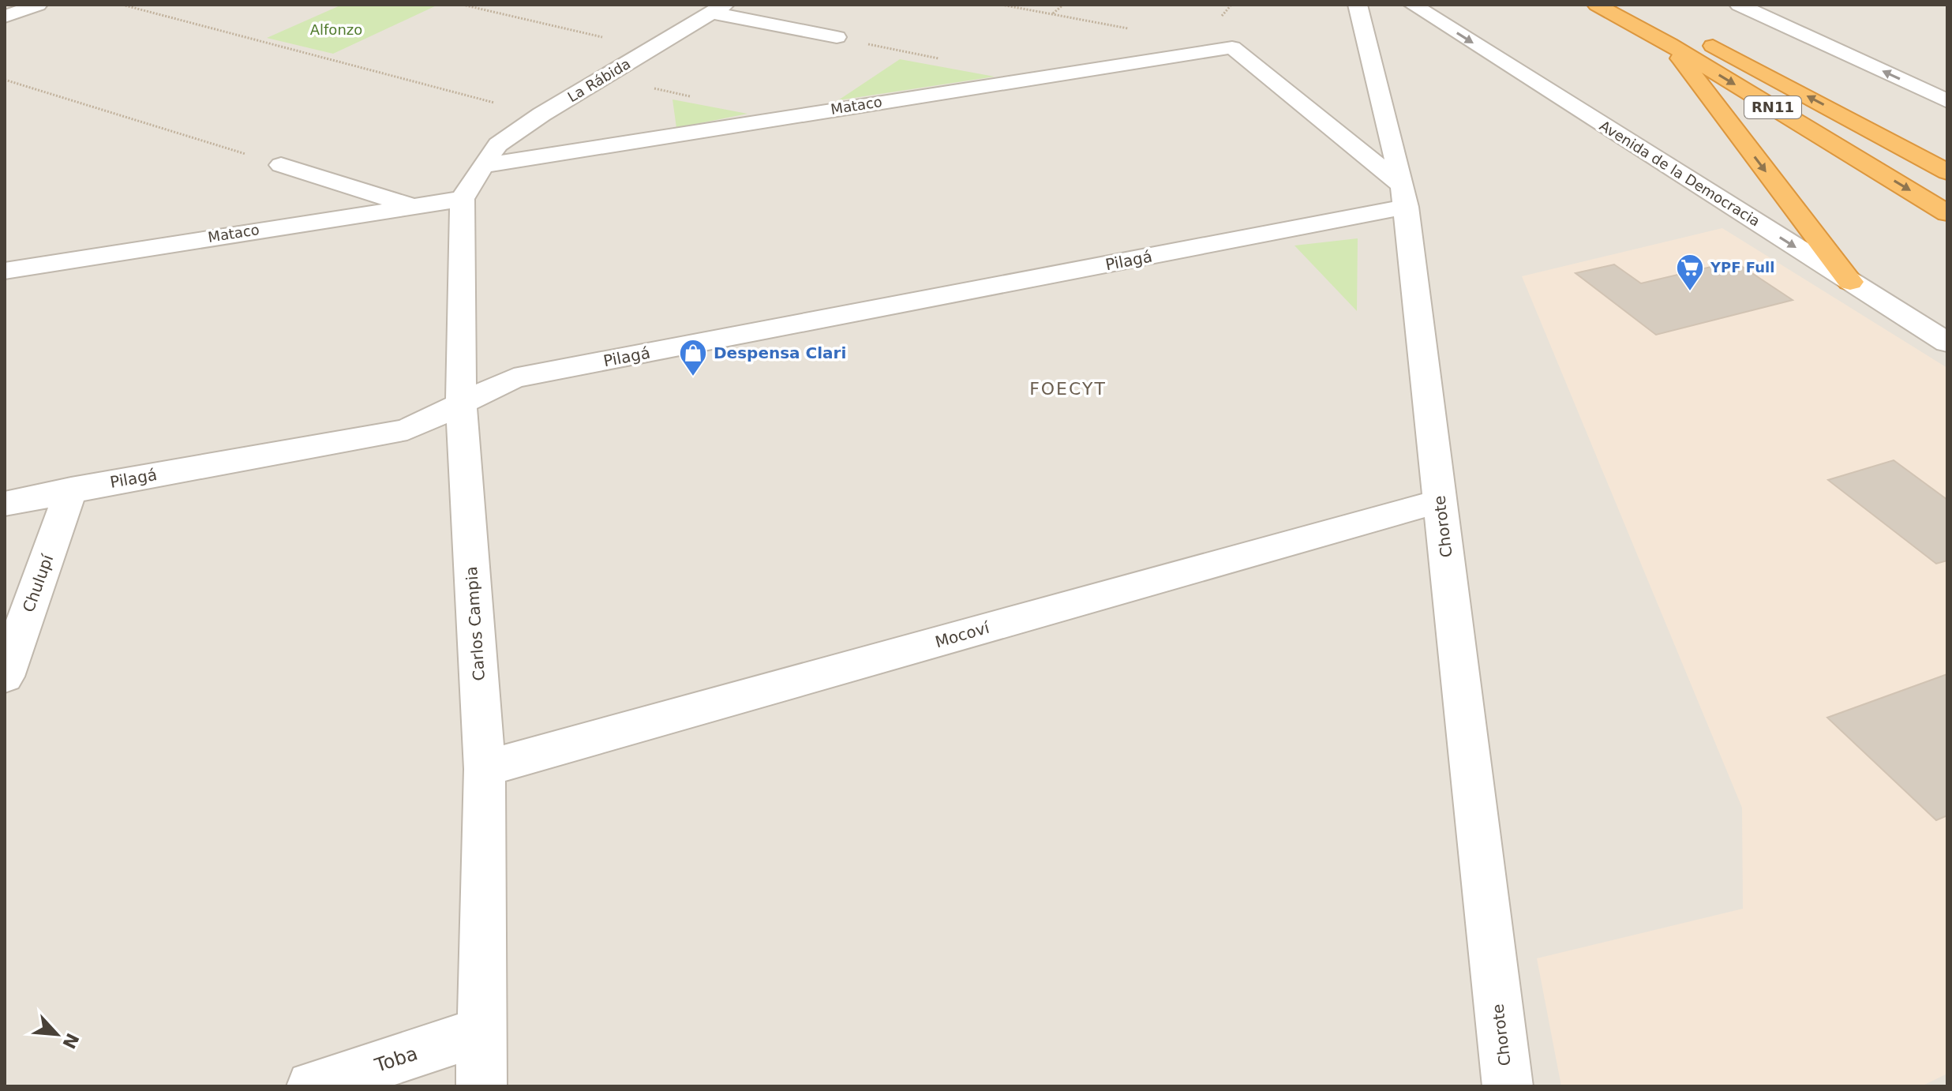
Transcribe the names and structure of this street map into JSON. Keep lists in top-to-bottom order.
{
  "streets": {
    "highway": ["RN11"],
    "street": [
      "La Rábida",
      "Mataco",
      "Avenida de la Democracia",
      "Pilagá",
      "Chorote",
      "Chulupí",
      "Carlos Campia",
      "Mocoví",
      "Toba"
    ]
  },
  "crossings": [
    ["La Rábida", "Mataco"],
    ["Mataco", "Pilagá"],
    ["Mataco", "Chorote"],
    ["Mataco", "Carlos Campia"],
    ["Pilagá", "Chorote"],
    ["Pilagá", "Chulupí"],
    ["Pilagá", "Carlos Campia"],
    ["Chorote", "Mocoví"],
    ["Carlos Campia", "Mocoví"],
    ["Carlos Campia", "Toba"]
  ],
  "districts": ["FOECYT"],
  "parks": ["Alfonzo"],
  "places": {
    "supermarket": ["YPF Full"],
    "shop": ["Despensa Clari"]
  },
  "north": "bottom right"
}
